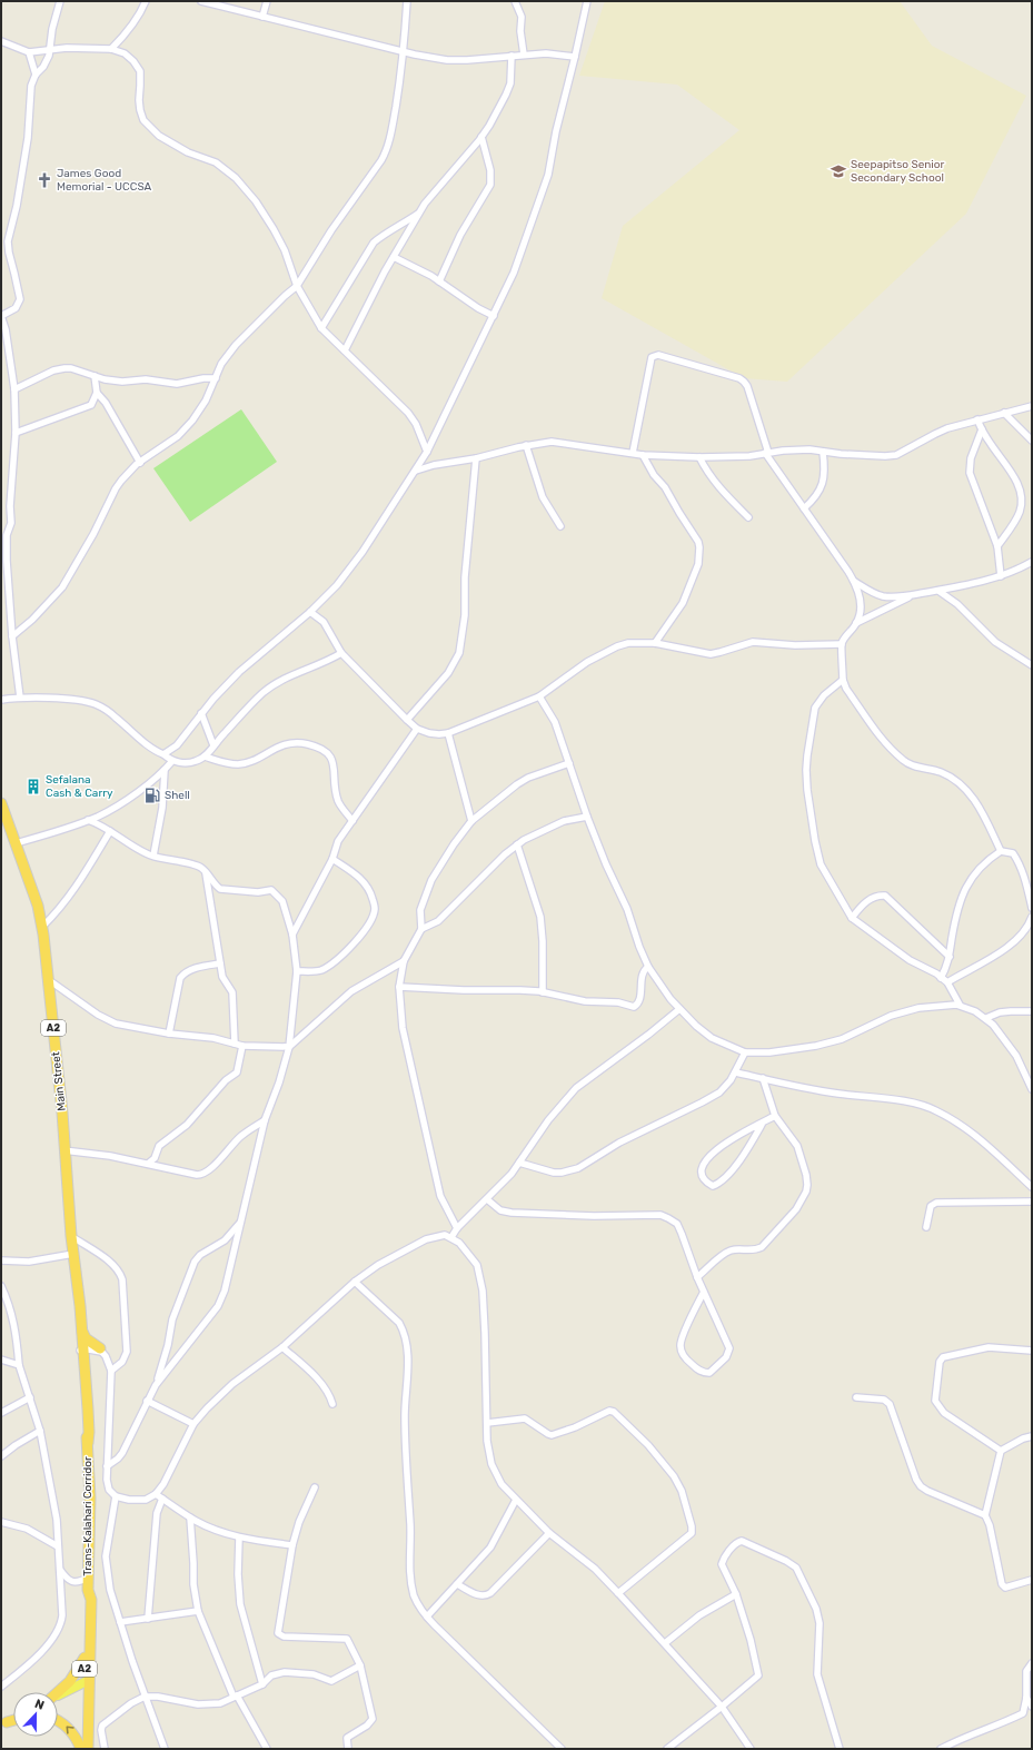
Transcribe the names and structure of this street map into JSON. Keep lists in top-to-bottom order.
{
  "streets": {
    "highway": ["A2", "Main Street", "Trans-Kalahari Corridor"]
  },
  "crossings": [
    ["Main Street", "Trans-Kalahari Corridor"]
  ],
  "places": {
    "school or university": ["Seepapitso Senior Secondary School"],
    "church": ["James Good Memorial - UCCSA"],
    "building": ["Sefalana Cash & Carry"],
    "fuel station": ["Shell"]
  },
  "north": "top"
}
